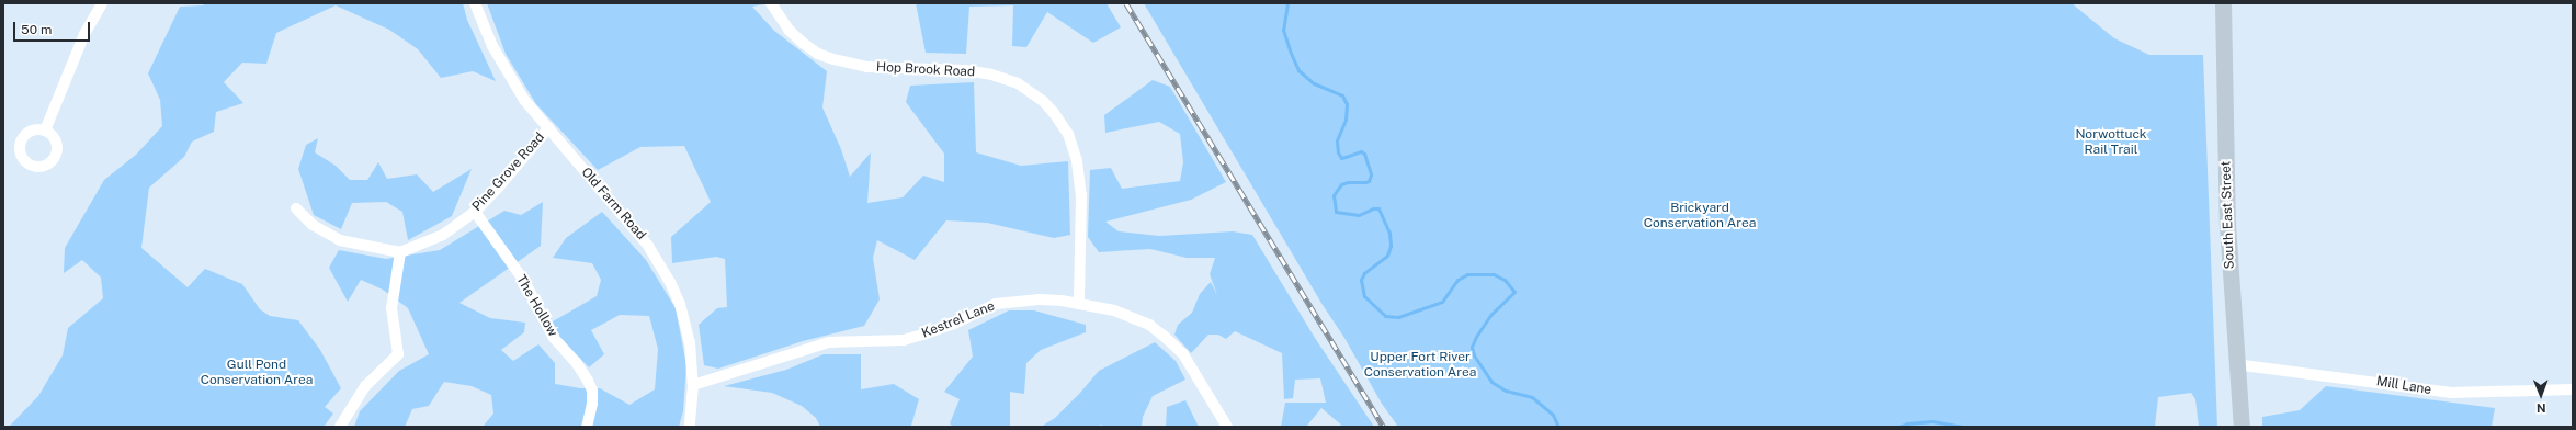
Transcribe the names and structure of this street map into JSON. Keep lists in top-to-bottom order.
{
  "streets": {
    "main road": ["South East Street"],
    "street": [
      "Hop Brook Road",
      "Pine Grove Road",
      "Old Farm Road",
      "The Hollow",
      "Kestrel Lane",
      "Mill Lane"
    ]
  },
  "crossings": [
    ["Hop Brook Road", "Kestrel Lane"],
    ["Pine Grove Road", "Old Farm Road"],
    ["Pine Grove Road", "The Hollow"],
    ["Old Farm Road", "Kestrel Lane"],
    ["South East Street", "Mill Lane"]
  ],
  "parks": [
    "Norwottuck Rail Trail",
    "Brickyard Conservation Area",
    "Upper Fort River Conservation Area",
    "Gull Pond Conservation Area"
  ],
  "scale_bar": "50 m",
  "north": "bottom"
}
